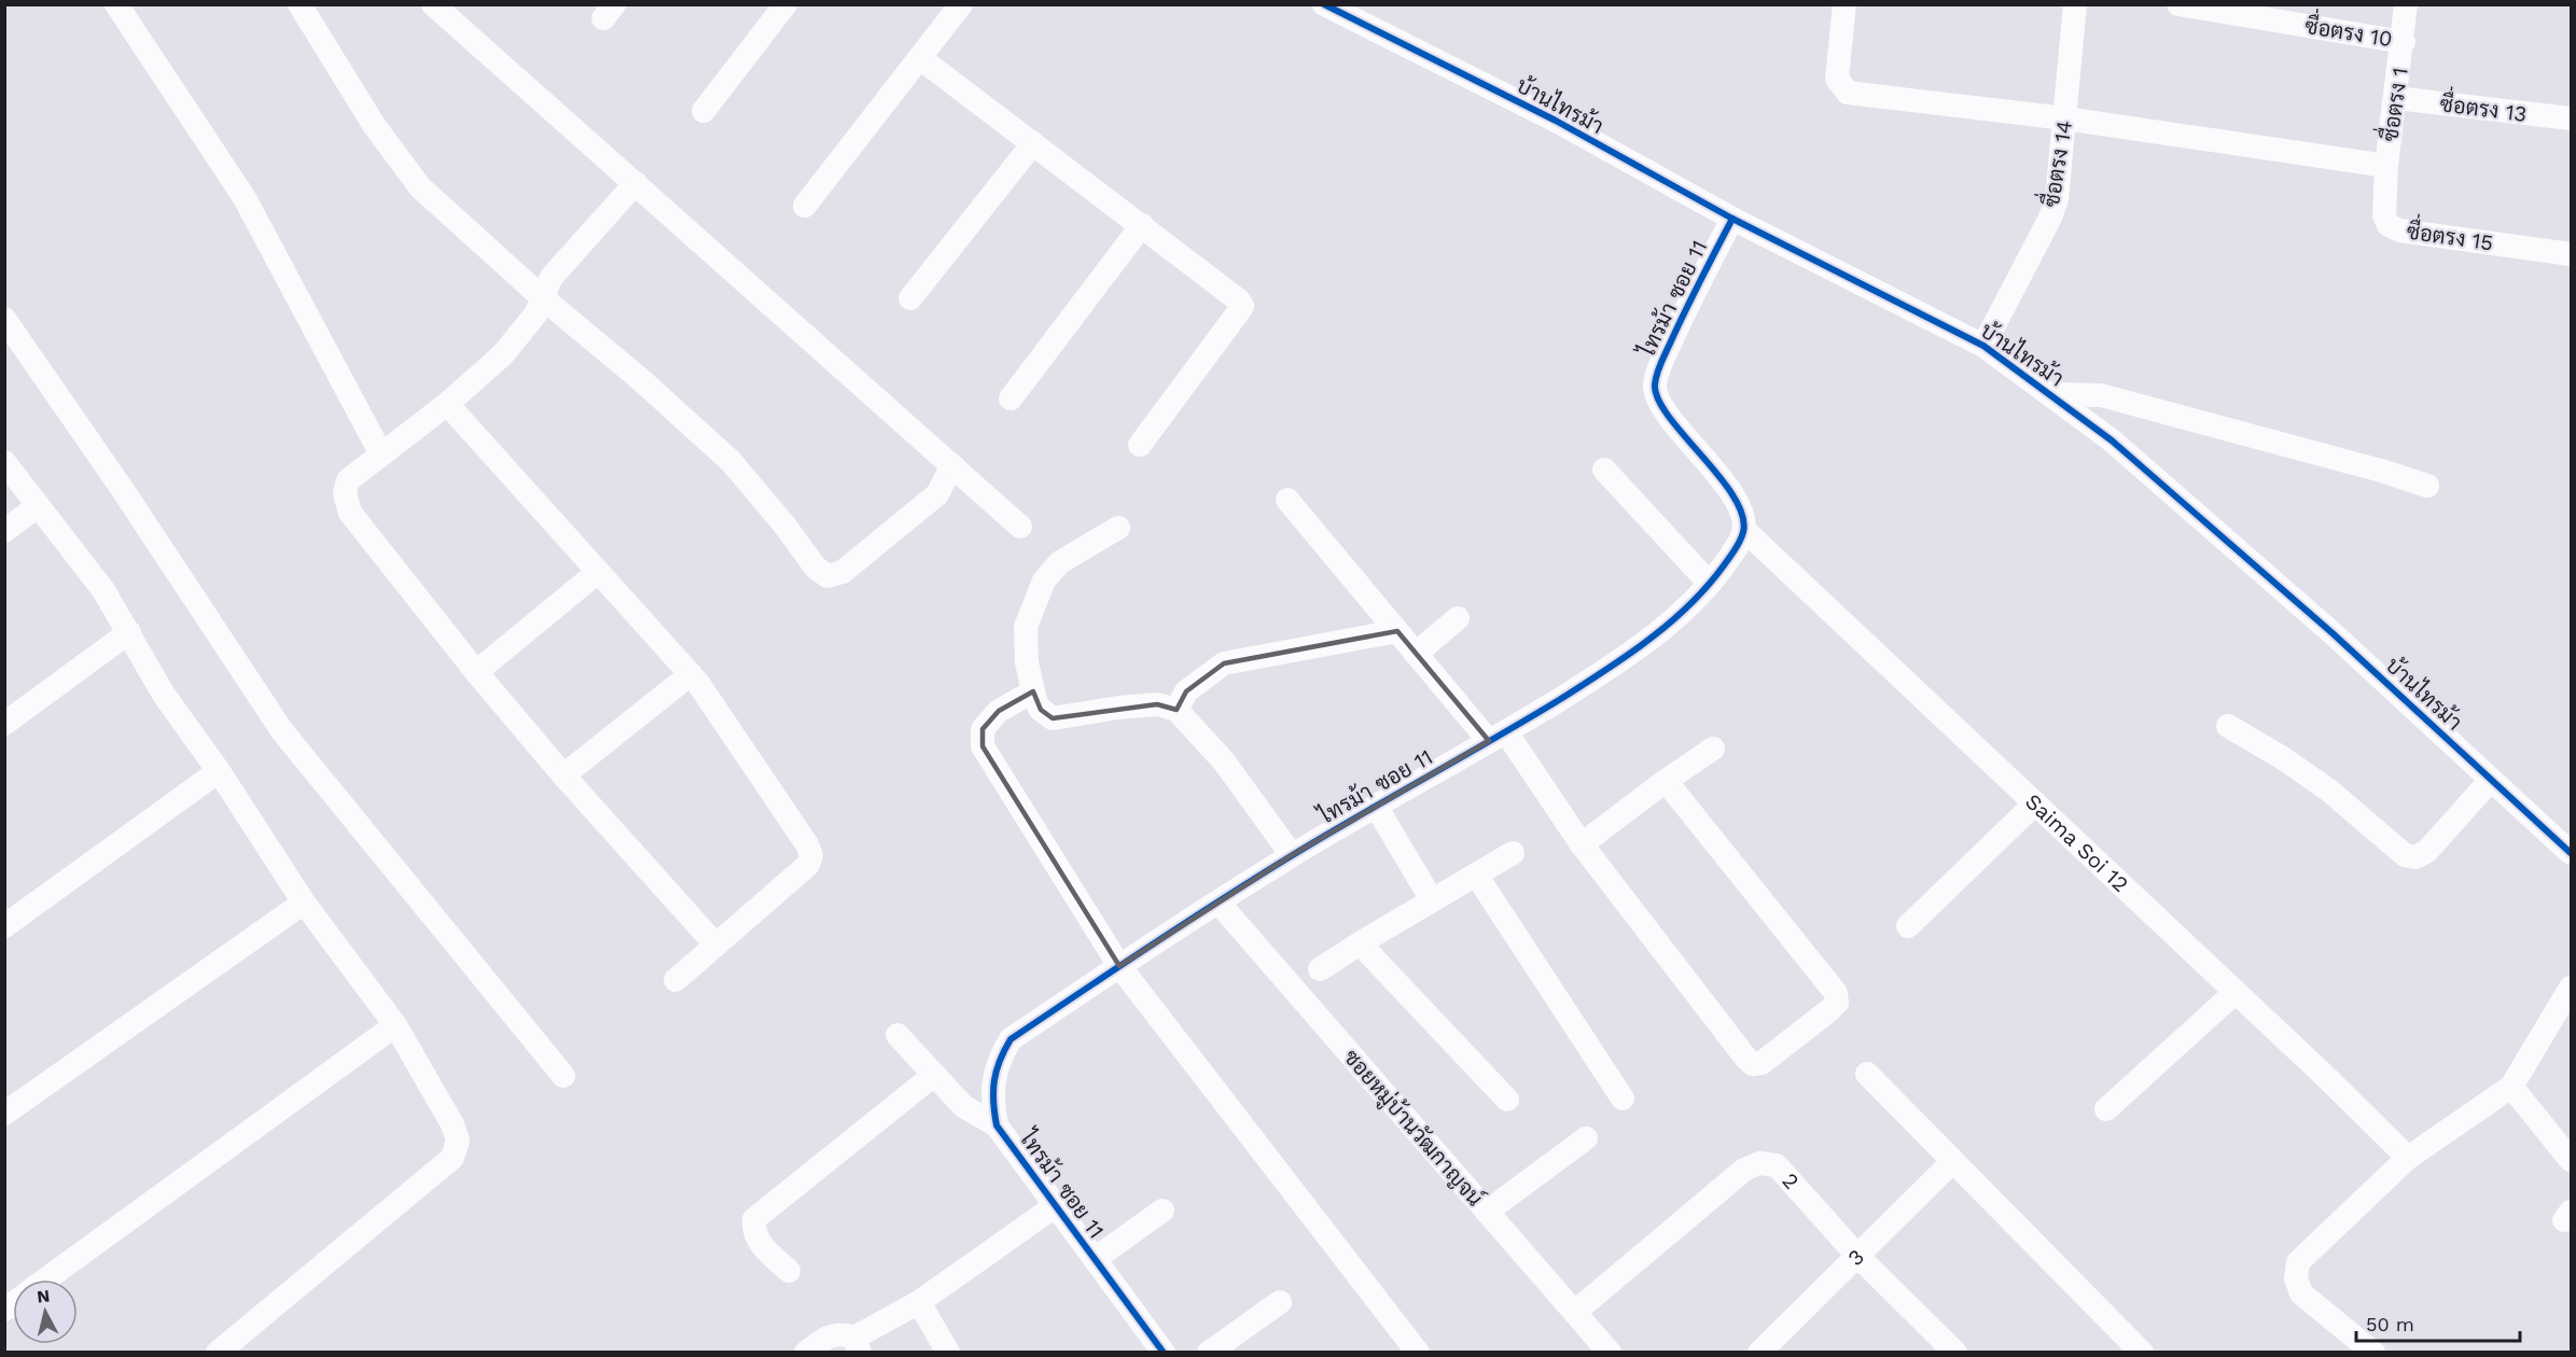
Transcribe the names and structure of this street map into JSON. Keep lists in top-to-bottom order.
{
  "streets": {
    "street": [
      "ซื่อตรง 10",
      "ซื่อตรง 1",
      "บ้านไทรม้า",
      "ซื่อตรง 13",
      "ซื่อตรง 14",
      "ซื่อตรง 15",
      "ไทรม้า ซอย 11",
      "Saima Soi 12",
      "ซอยหมู่บ้านวัฒกาญจน์",
      "2",
      "3"
    ]
  },
  "crossings": [
    ["ซื่อตรง 10", "ซื่อตรง 1"],
    ["ซื่อตรง 1", "ซื่อตรง 13"],
    ["ซื่อตรง 1", "ซื่อตรง 15"],
    ["บ้านไทรม้า", "ซื่อตรง 14"],
    ["บ้านไทรม้า", "ไทรม้า ซอย 11"],
    ["ไทรม้า ซอย 11", "Saima Soi 12"],
    ["ไทรม้า ซอย 11", "ซอยหมู่บ้านวัฒกาญจน์"],
    ["ซอยหมู่บ้านวัฒกาญจน์", "2"],
    ["2", "3"]
  ],
  "scale_bar": "50 m",
  "north": "top"
}
